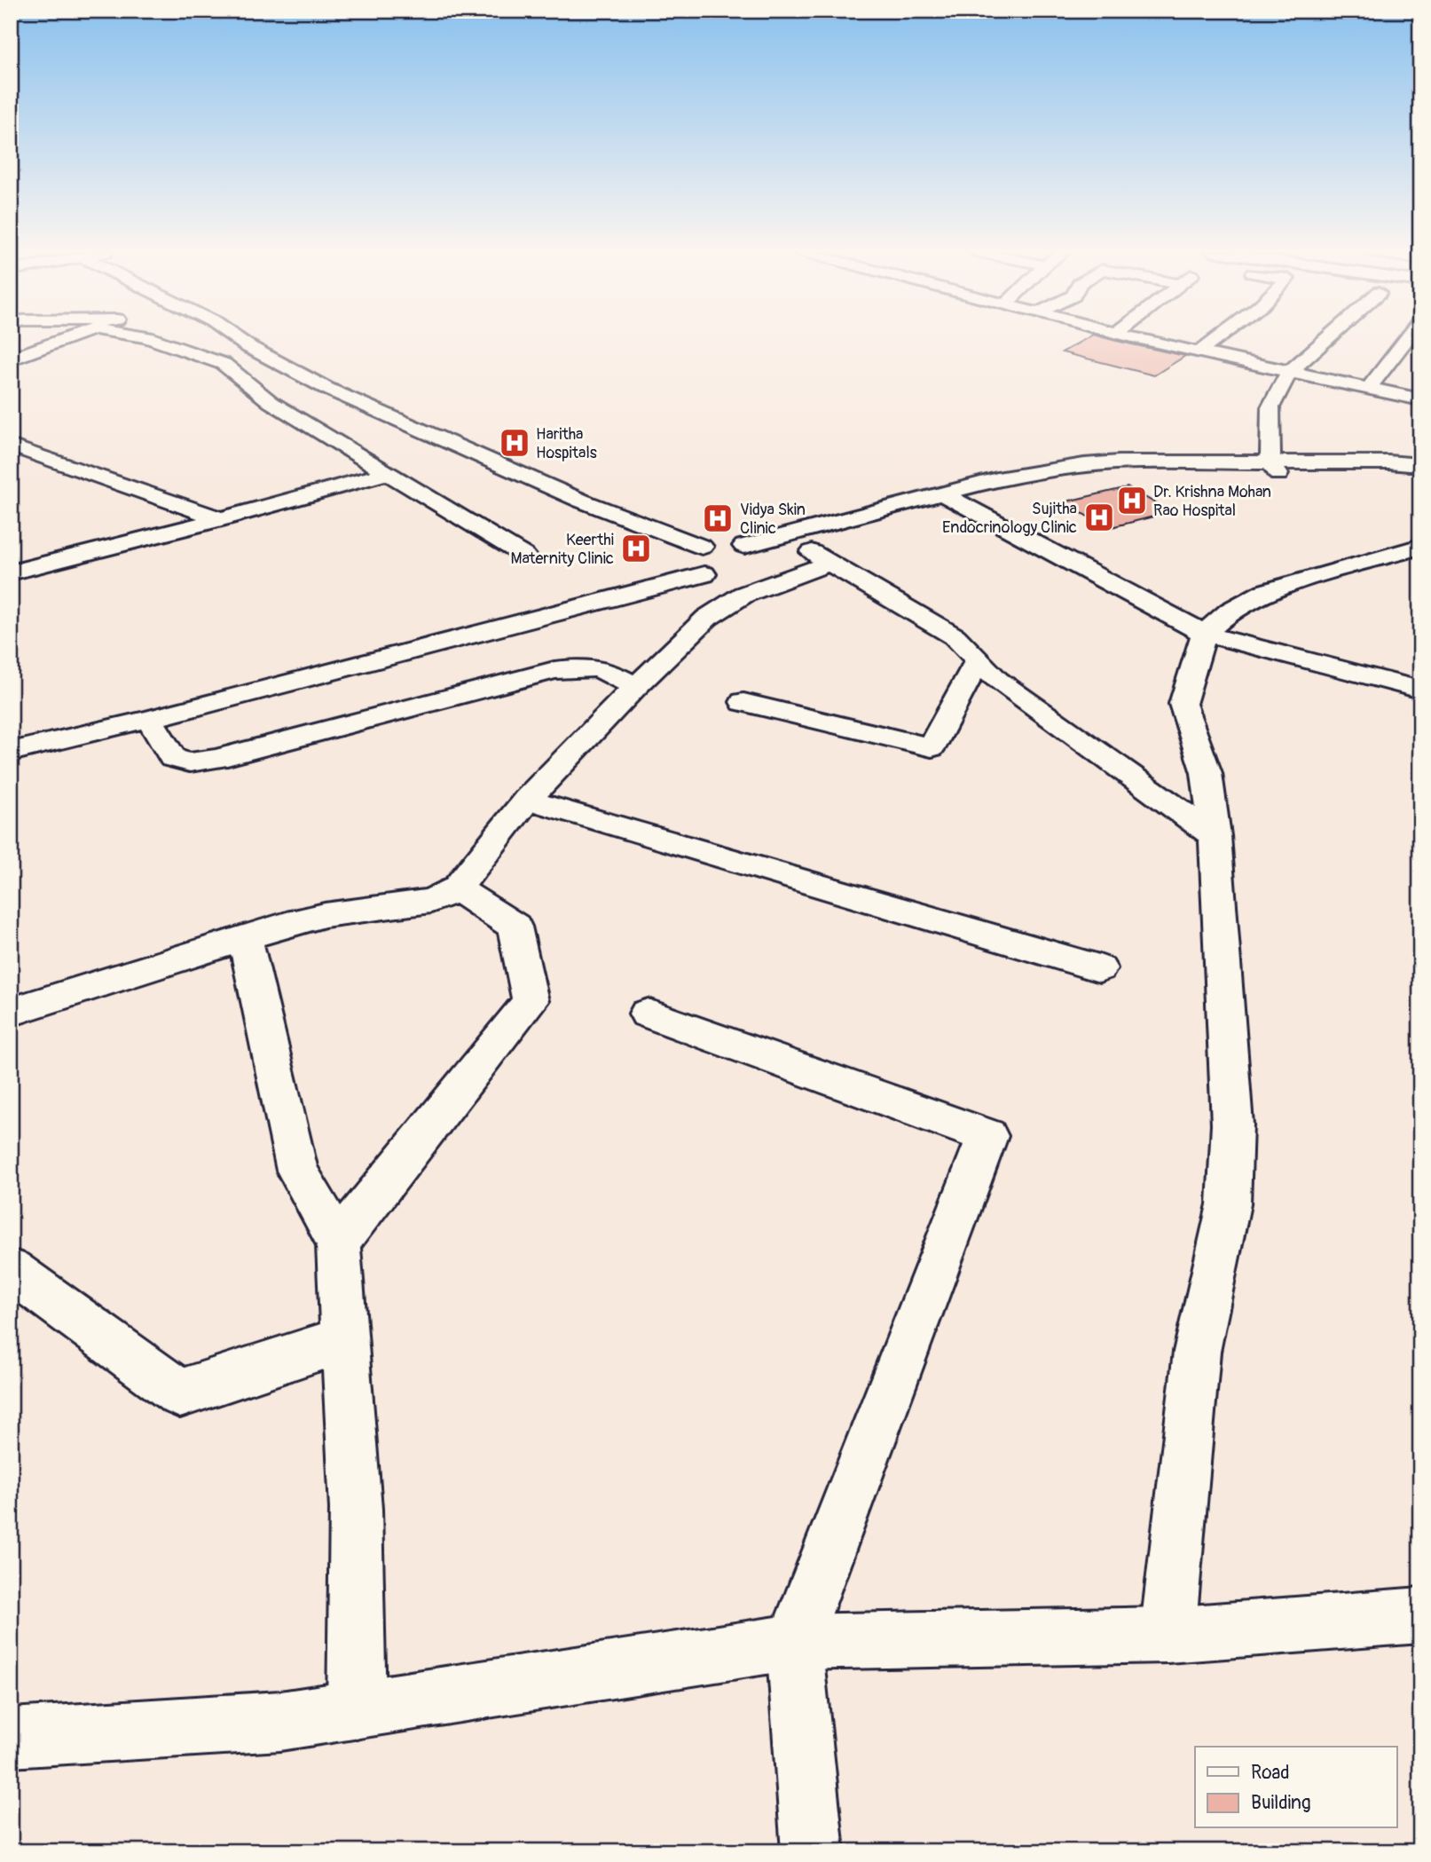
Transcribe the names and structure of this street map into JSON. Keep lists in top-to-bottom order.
{
  "places": {
    "hospital": [
      "Haritha Hospitals",
      "Dr. Krishna Mohan Rao Hospital",
      "Sujitha Endocrinology Clinic",
      "Vidya Skin Clinic",
      "Keerthi Maternity Clinic"
    ]
  },
  "legend": ["Road", "Building"]
}
